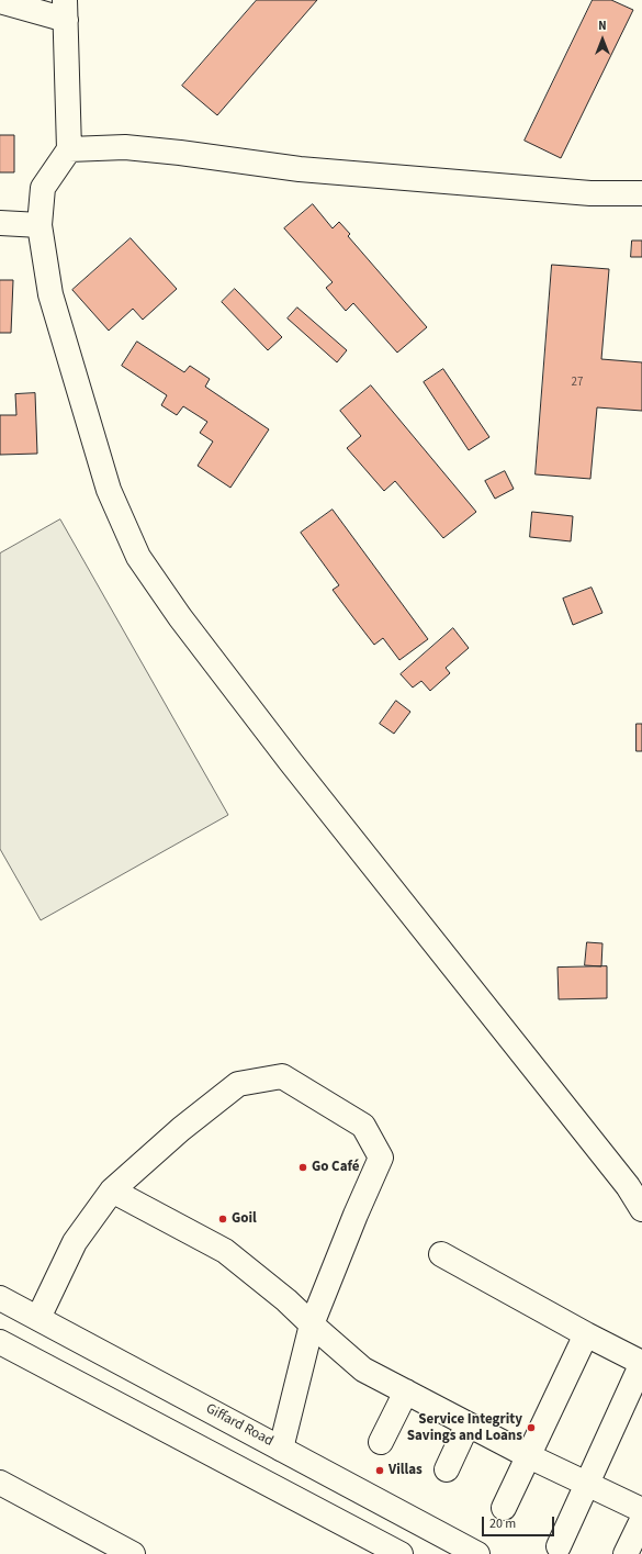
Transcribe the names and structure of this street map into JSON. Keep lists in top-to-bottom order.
{
  "streets": {
    "street": ["Giffard Road"]
  },
  "places": [
    "Go Café",
    "Goil",
    "Service Integrity Savings and Loans",
    "Villas"
  ],
  "house_numbers": ["27"],
  "scale_bar": "20 m",
  "north": "top"
}
